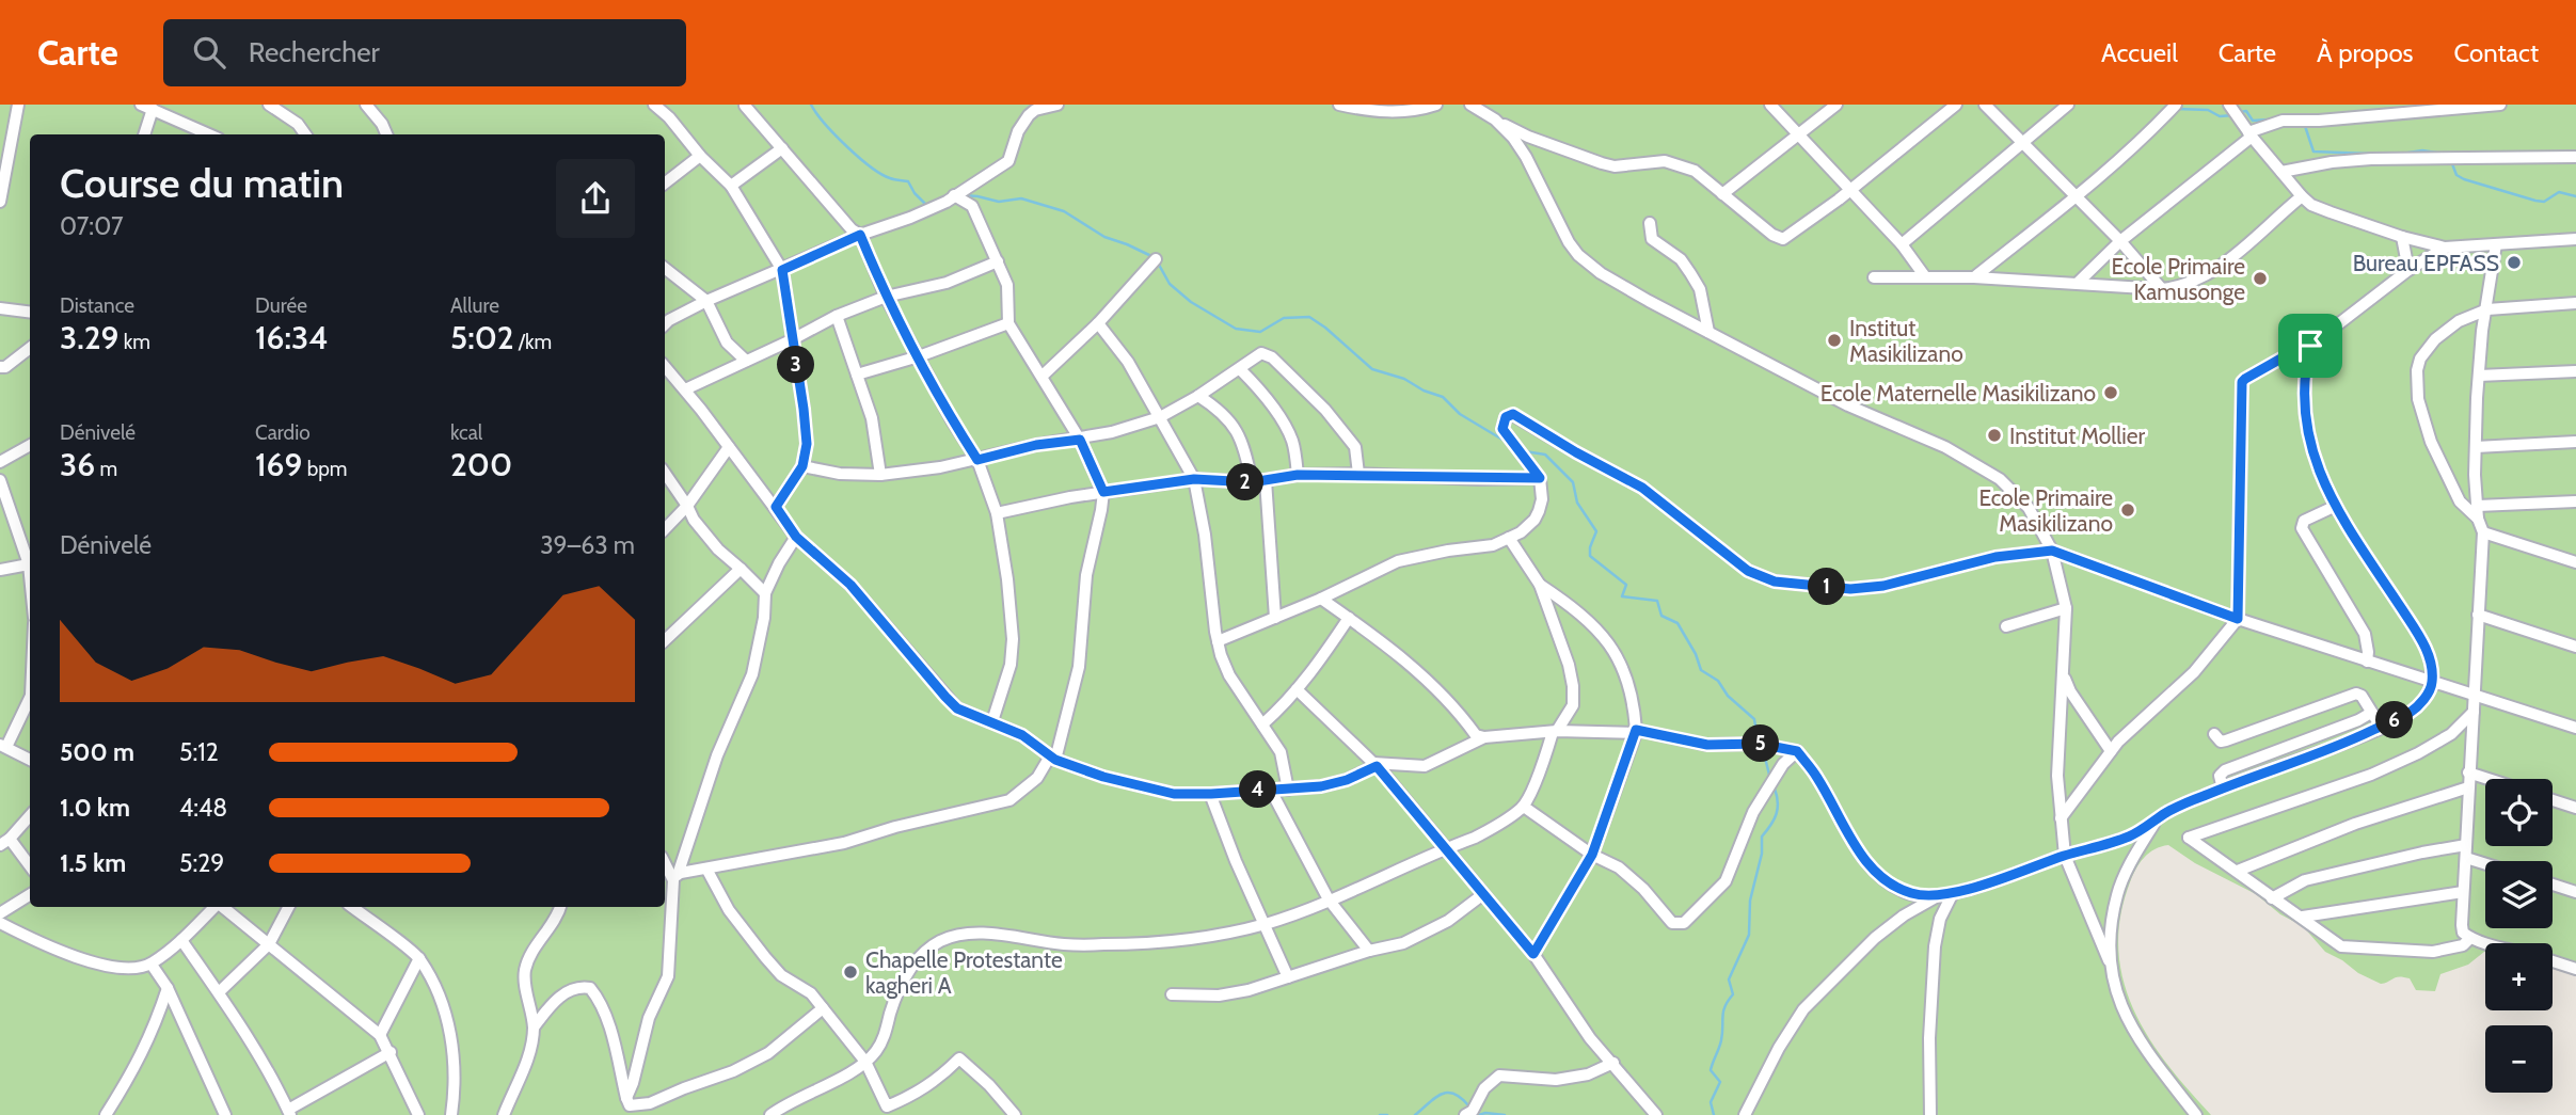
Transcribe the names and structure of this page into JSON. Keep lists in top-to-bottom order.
{
  "places": [
    "Bureau EPFASS",
    "Ecole Primaire Kamusonge",
    "Institut Masikilizano",
    "Ecole Maternelle Masikilizano",
    "Institut Mollier",
    "Ecole Primaire Masikilizano",
    "Chapelle Protestante kagheri A"
  ],
  "page": {
    "header": "Carte",
    "search": "Rechercher",
    "nav": [
      "Accueil",
      "Carte",
      "À propos",
      "Contact"
    ],
    "heading": ["Course du matin", "07:07"],
    "stats": [
      ["Distance", "3.29 km"],
      ["Durée", "16:34"],
      ["Allure", "5:02 /km"],
      ["Dénivelé", "36 m"],
      ["Cardio", "169 bpm"],
      ["kcal", "200"]
    ],
    "pins": [
      "3",
      "2",
      "1",
      "6",
      "5",
      "4"
    ],
    "chart": ["Dénivelé", "39–63 m"],
    "list": [
      {
        "name": "500 m",
        "note": "5:12"
      },
      {
        "name": "1.0 km",
        "note": "4:48"
      },
      {
        "name": "1.5 km",
        "note": "5:29"
      }
    ],
    "map_buttons": ["+", "−"]
  }
}
